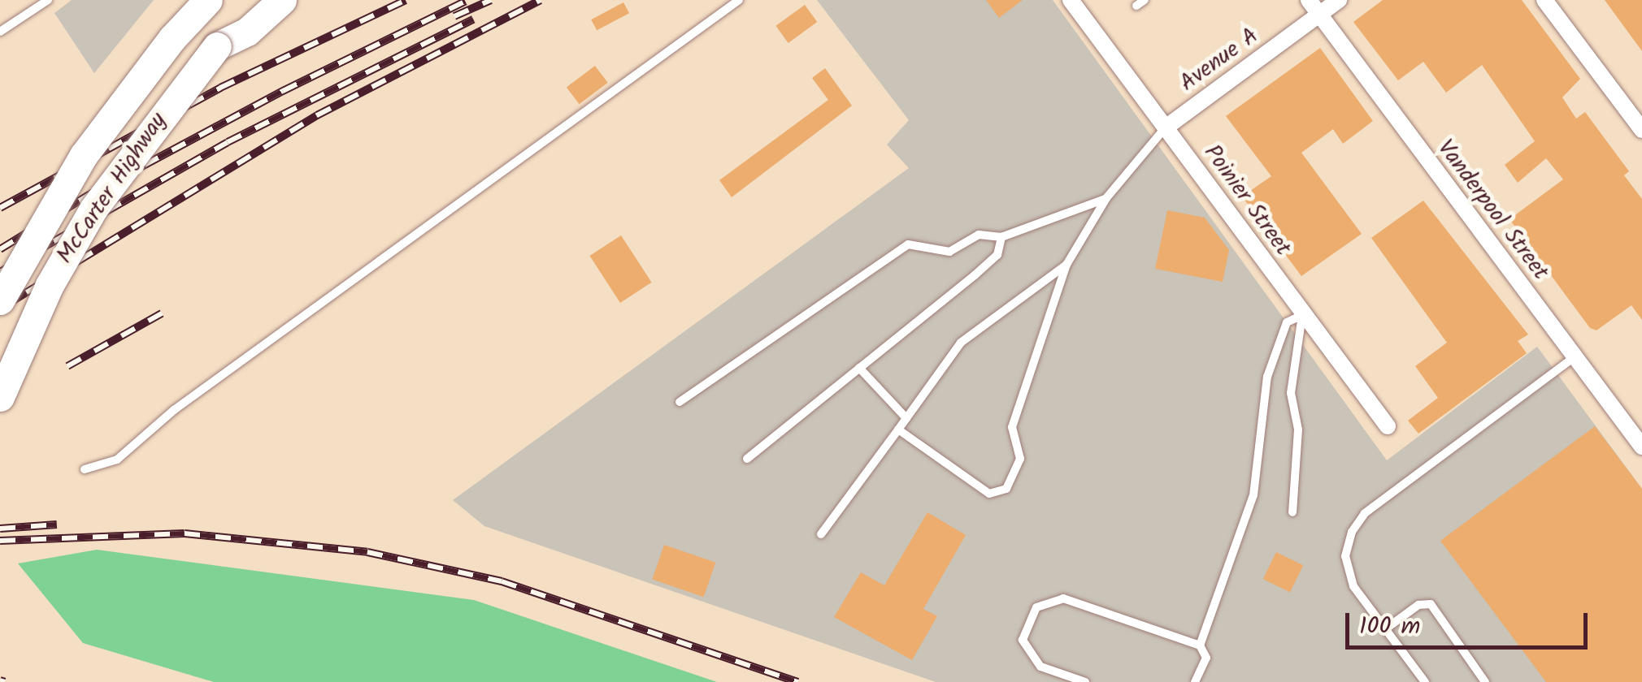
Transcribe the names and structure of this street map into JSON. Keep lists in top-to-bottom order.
{
  "streets": {
    "highway": ["McCarter Highway"],
    "street": ["Avenue A", "Poinier Street", "Vanderpool Street"]
  },
  "crossings": [
    ["Avenue A", "Poinier Street"],
    ["Avenue A", "Vanderpool Street"]
  ],
  "scale_bar": "100 m"
}
